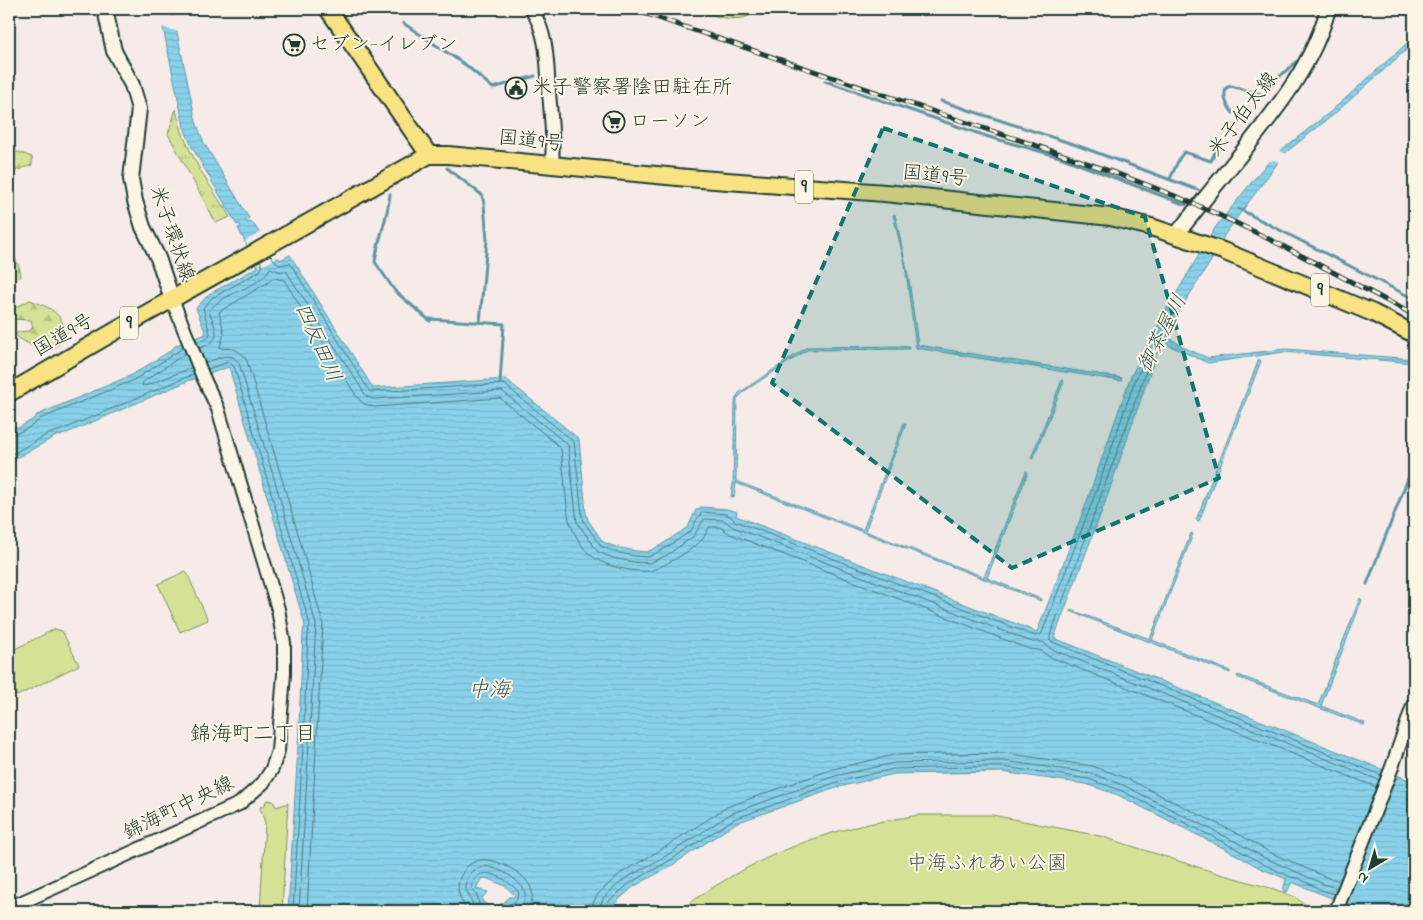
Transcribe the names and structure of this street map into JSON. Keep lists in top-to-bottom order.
{
  "streets": {
    "highway": ["国道9号", "9"],
    "main road": ["米子伯太線", "米子環状線"],
    "street": ["錦海町中央線"]
  },
  "crossings": [
    ["米子伯太線", "国道9号"],
    ["国道9号", "米子環状線"],
    ["国道9号", "錦海町中央線"],
    ["米子環状線", "錦海町中央線"]
  ],
  "districts": ["錦海町二丁目"],
  "water": ["御茶屋川", "四反田川", "中海"],
  "parks": ["中海ふれあい公園"],
  "places": {
    "supermarket": ["セブン-イレブン", "ローソン"],
    "public building": ["米子警察署陰田駐在所"]
  },
  "north": "bottom left"
}
